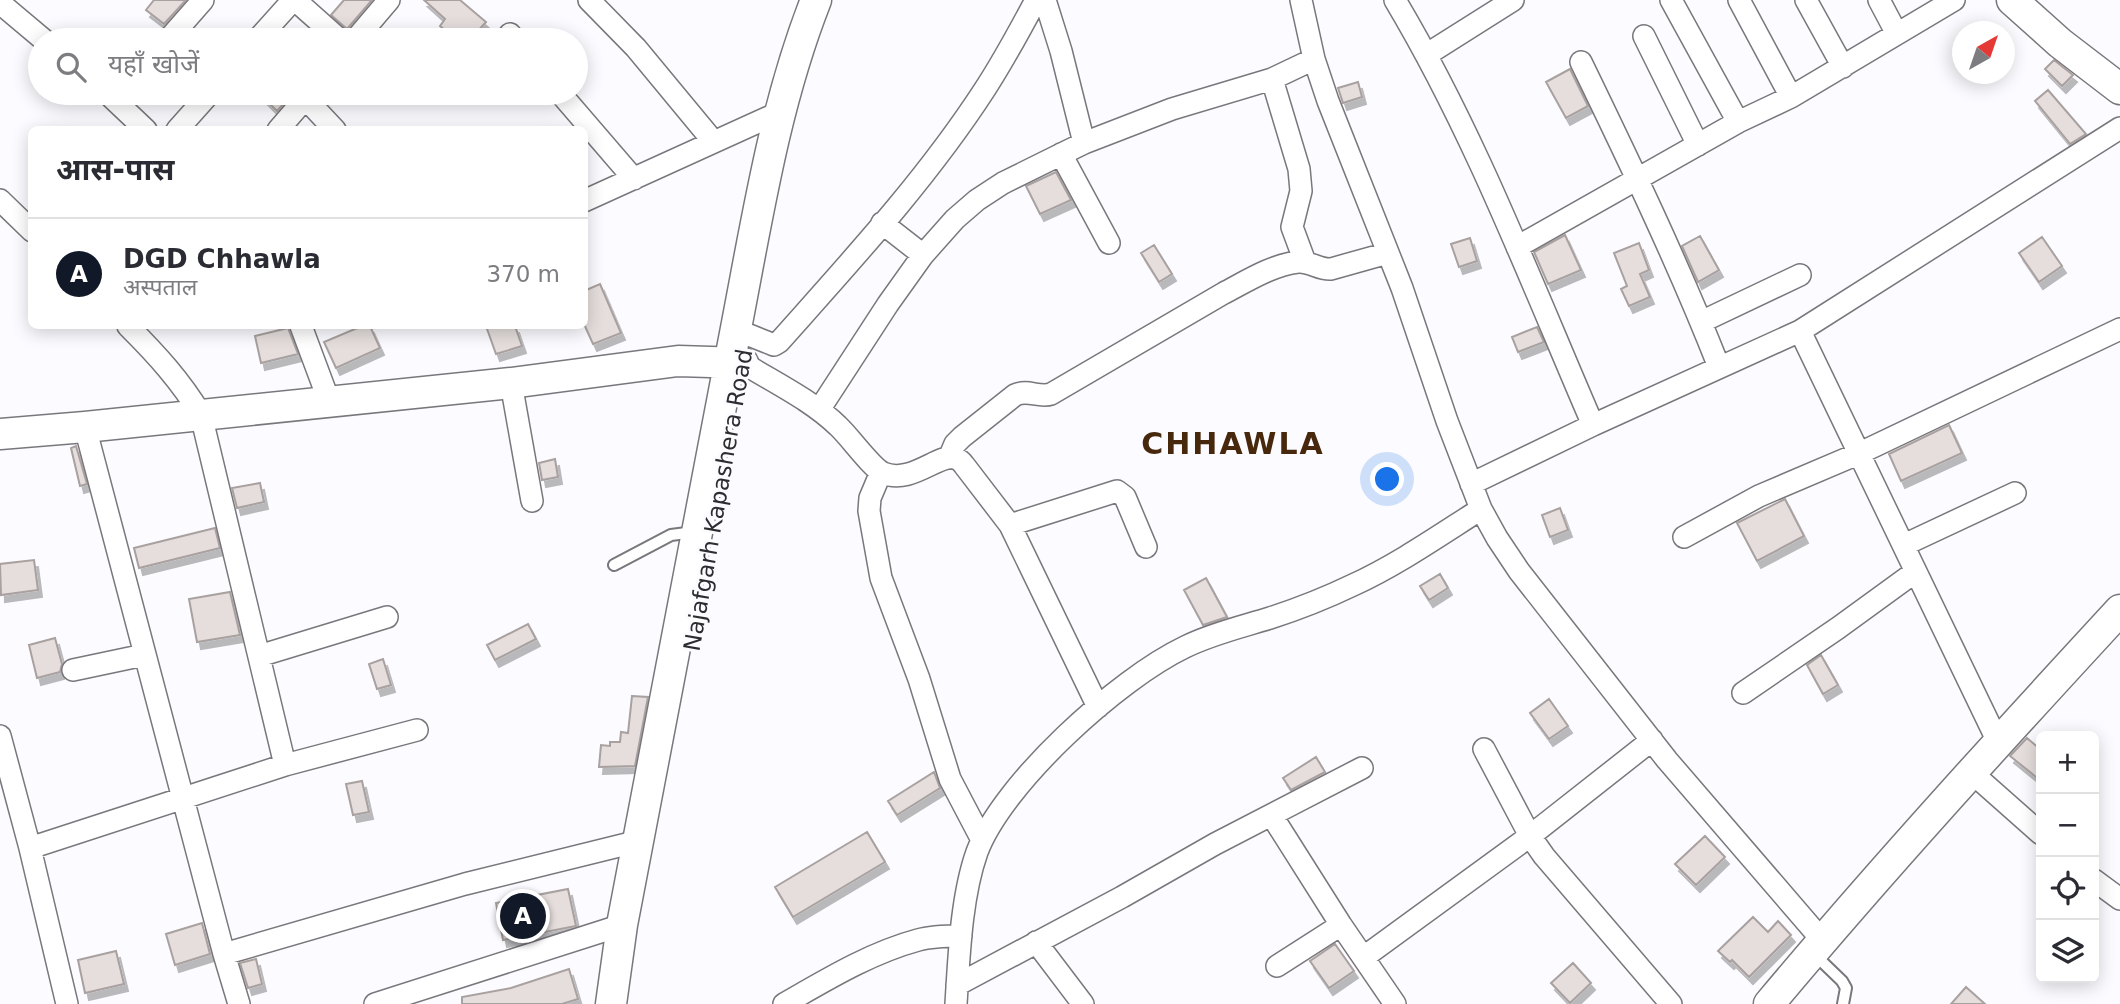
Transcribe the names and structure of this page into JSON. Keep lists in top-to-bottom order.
{
  "streets": {
    "main road": ["Najafgarh Kapashera Road"]
  },
  "districts": ["CHHAWLA"],
  "north": "top right",
  "page": {
    "search": "यहाँ खोजें",
    "heading": "आस-पास",
    "list": [
      {
        "mark": "A",
        "name": "DGD Chhawla",
        "note": "अस्पताल",
        "value": "370 m"
      }
    ],
    "map_buttons": ["+", "−"],
    "pins": "A"
  }
}
